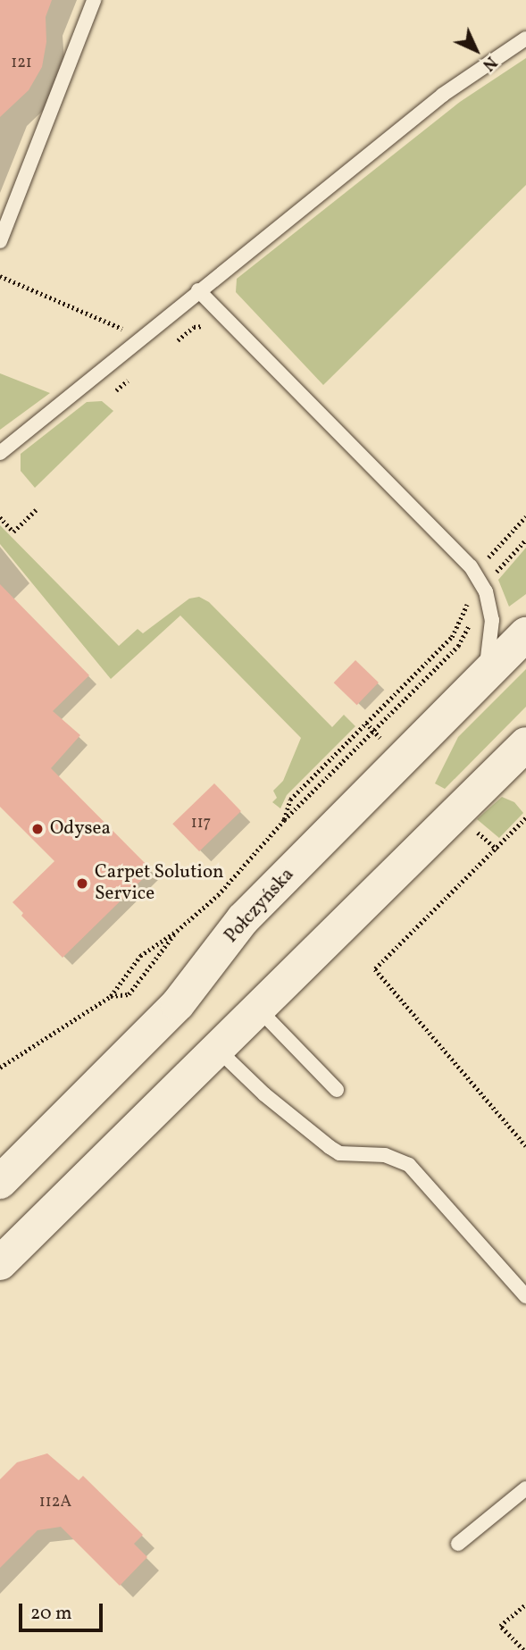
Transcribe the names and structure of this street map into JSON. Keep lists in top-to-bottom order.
{
  "streets": {
    "main road": ["Połczyńska"]
  },
  "places": ["Odysea", "Carpet Solution Service"],
  "house_numbers": ["121", "117", "112A"],
  "scale_bar": "20 m",
  "north": "bottom right"
}
